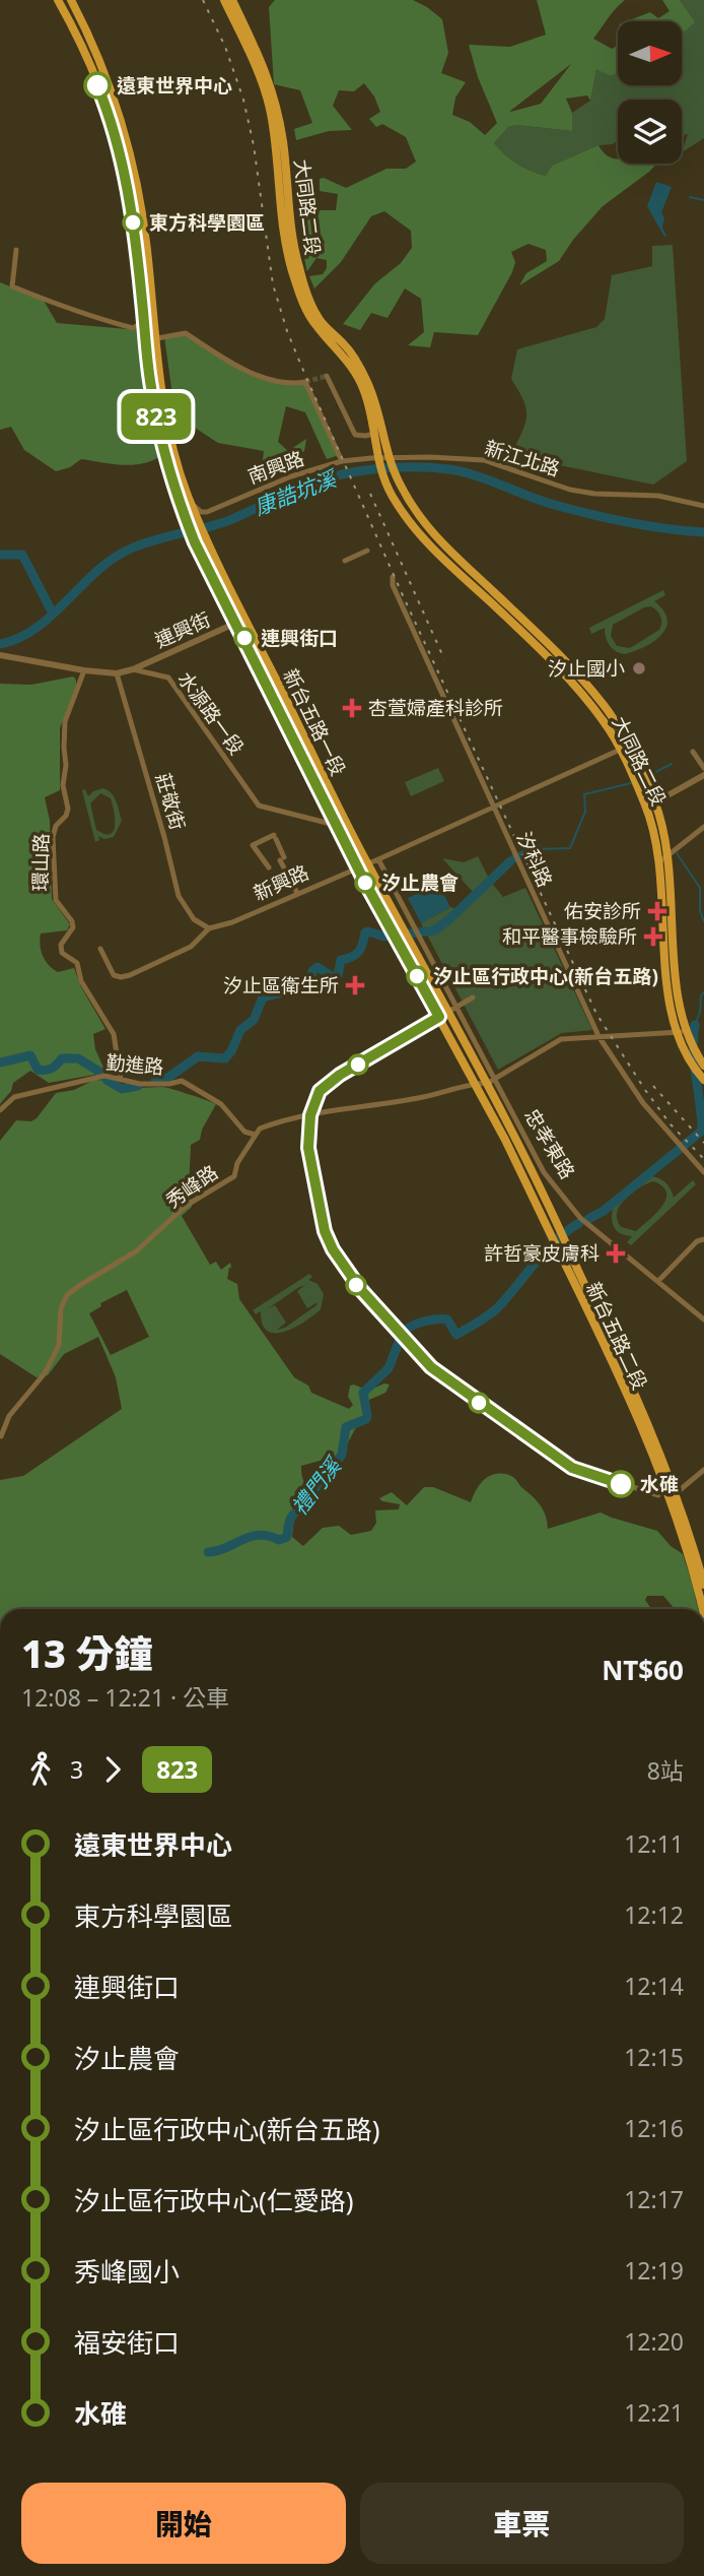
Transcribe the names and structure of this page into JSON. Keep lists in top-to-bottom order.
{
  "streets": {
    "main road": ["大同路二段", "新台五路一段", "新台五路二段"],
    "street": [
      "新江北路",
      "南興路",
      "連興街",
      "水源路一段",
      "莊敬街",
      "汐科路",
      "環山路",
      "新興路",
      "勤進路",
      "忠孝東路",
      "秀峰路"
    ]
  },
  "crossings": [
    ["大同路二段", "新江北路"],
    ["大同路二段", "南興路"],
    ["大同路二段", "新興路"],
    ["新江北路", "南興路"],
    ["南興路", "新台五路一段"],
    ["連興街", "水源路一段"],
    ["連興街", "新台五路一段"],
    ["水源路一段", "新台五路一段"],
    ["水源路一段", "莊敬街"],
    ["水源路一段", "環山路"],
    ["新台五路一段", "新興路"],
    ["莊敬街", "新興路"],
    ["汐科路", "新興路"],
    ["環山路", "勤進路"],
    ["新興路", "忠孝東路"],
    ["勤進路", "秀峰路"],
    ["忠孝東路", "新台五路二段"]
  ],
  "water": ["康誥坑溪", "禮門溪"],
  "places": {
    "other": [
      "遠東世界中心",
      "東方科學園區",
      "連興街口",
      "汐止國小",
      "汐止農會",
      "汐止區行政中心(新台五路)",
      "水碓"
    ],
    "health": [
      "杏萱婦產科診所",
      "佑安診所",
      "和平醫事檢驗所",
      "汐止區衛生所",
      "許哲豪皮膚科"
    ]
  },
  "lines": ["bus line 823"],
  "north": "right",
  "page": {
    "on_map": "823",
    "heading": ["13 分鐘", "12:08 – 12:21 · 公車", "NT$60"],
    "legs": ["3", "823", "8站"],
    "list": [
      {
        "name": "遠東世界中心",
        "value": "12:11"
      },
      {
        "name": "東方科學園區",
        "value": "12:12"
      },
      {
        "name": "連興街口",
        "value": "12:14"
      },
      {
        "name": "汐止農會",
        "value": "12:15"
      },
      {
        "name": "汐止區行政中心(新台五路)",
        "value": "12:16"
      },
      {
        "name": "汐止區行政中心(仁愛路)",
        "value": "12:17"
      },
      {
        "name": "秀峰國小",
        "value": "12:19"
      },
      {
        "name": "福安街口",
        "value": "12:20"
      },
      {
        "name": "水碓",
        "value": "12:21"
      }
    ],
    "buttons": ["開始", "車票"]
  }
}
